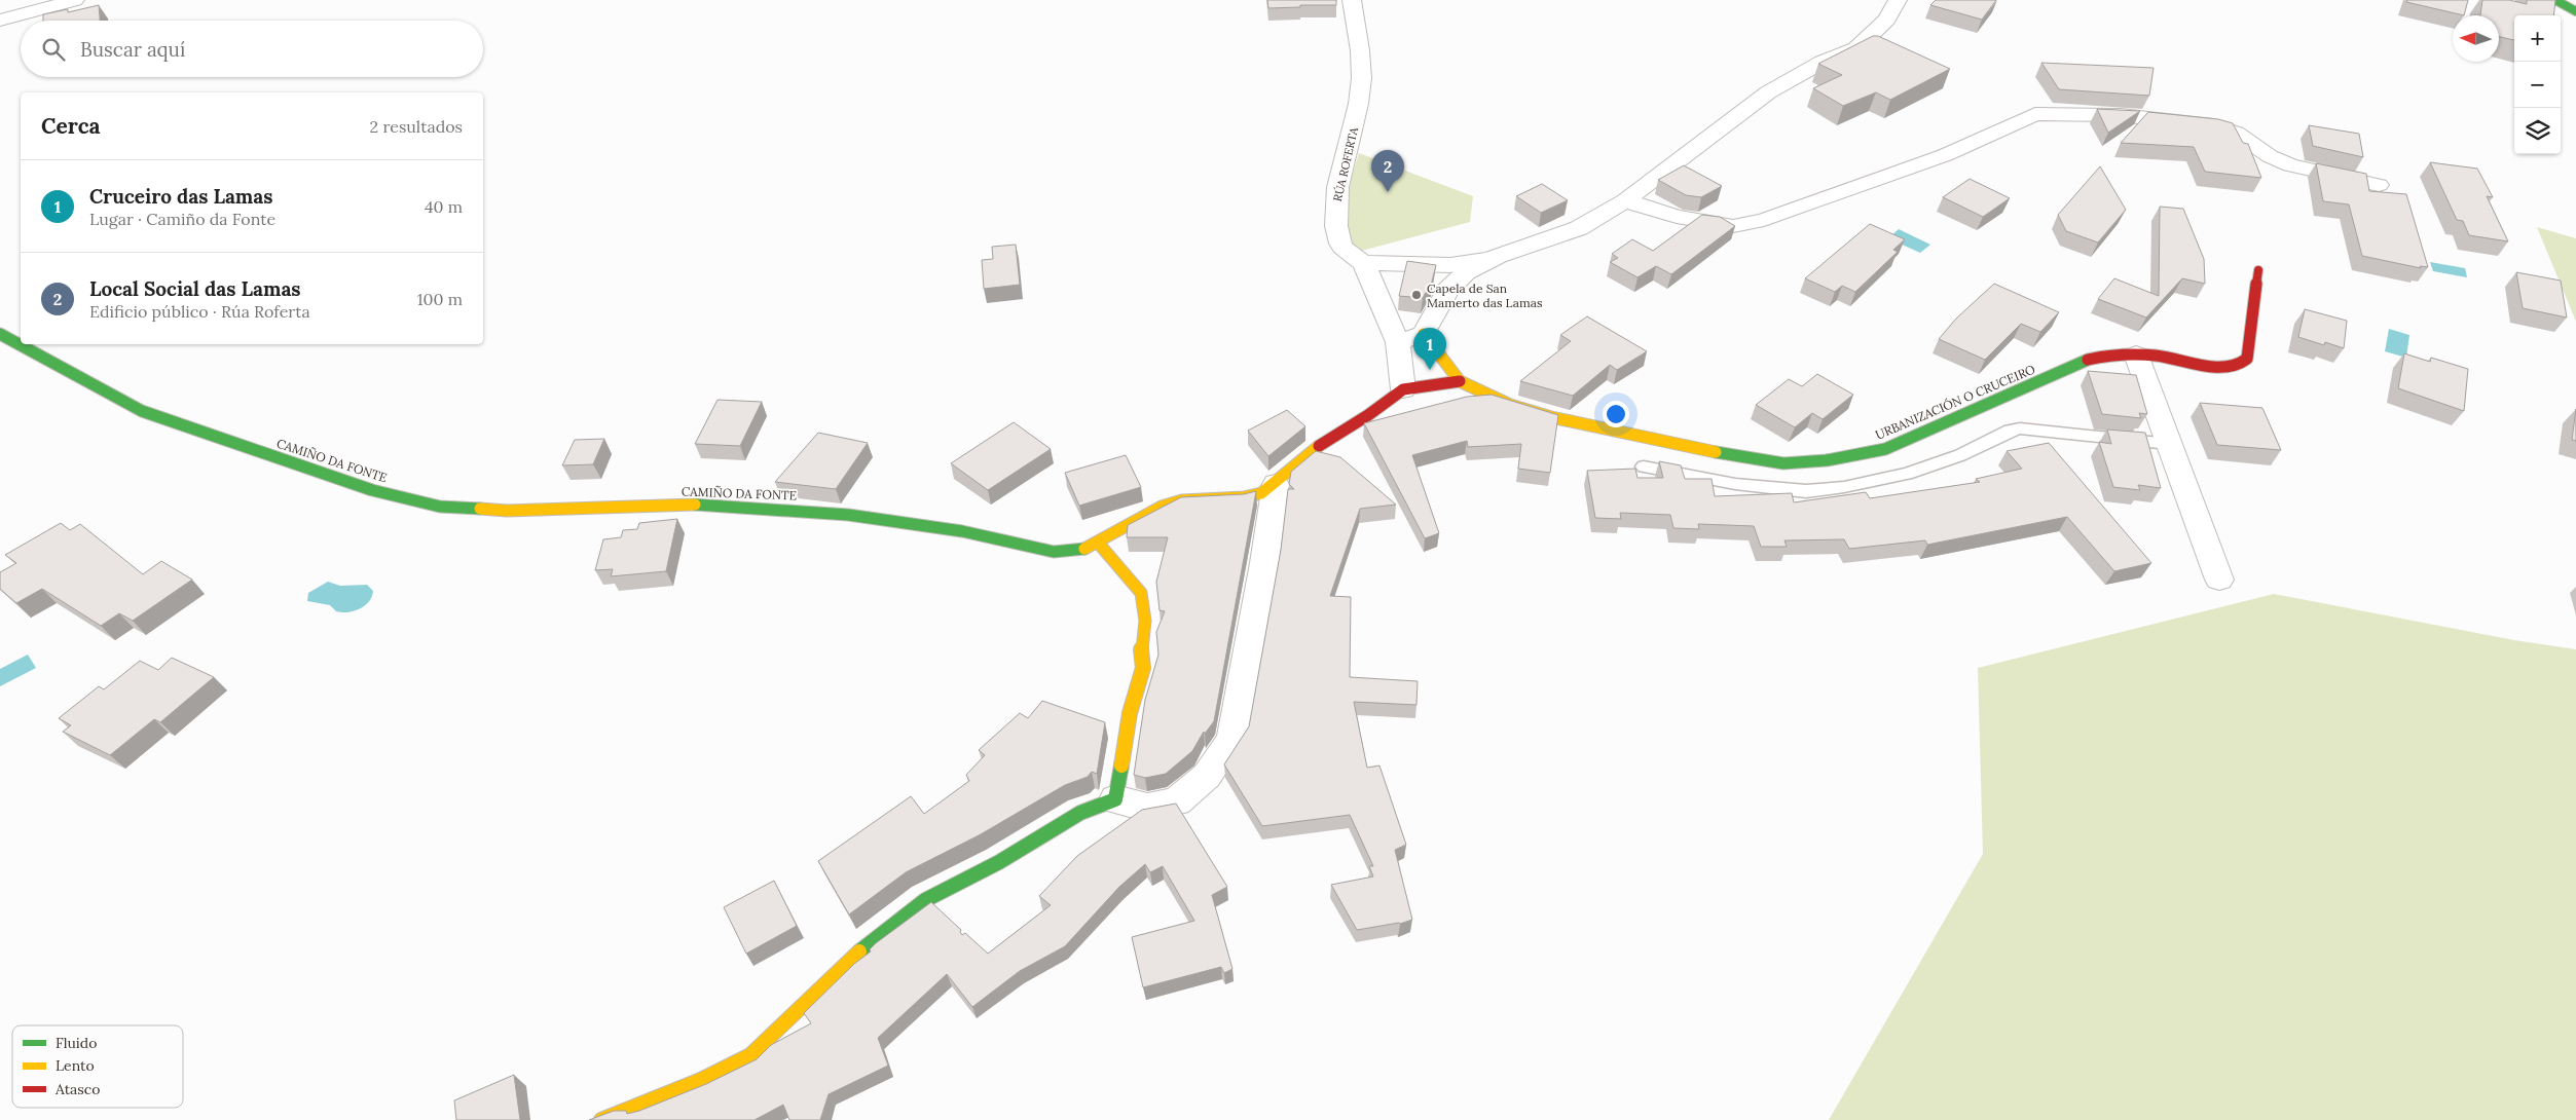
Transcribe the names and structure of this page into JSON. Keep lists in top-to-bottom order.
{
  "streets": {
    "street": ["RÚA ROFERTA", "URBANIZACIÓN O CRUCEIRO", "CAMIÑO DA FONTE"]
  },
  "crossings": [
    ["RÚA ROFERTA", "CAMIÑO DA FONTE"],
    ["URBANIZACIÓN O CRUCEIRO", "CAMIÑO DA FONTE"]
  ],
  "places": ["Capela de San Mamerto das Lamas"],
  "legend": ["Fluido", "Lento", "Atasco"],
  "north": "left",
  "page": {
    "map_buttons": ["+", "−"],
    "search": "Buscar aquí",
    "heading": ["Cerca", "2 resultados"],
    "pins": ["2", "1"],
    "list": [
      {
        "mark": "1",
        "name": "Cruceiro das Lamas",
        "note": "Lugar · Camiño da Fonte",
        "value": "40 m"
      },
      {
        "mark": "2",
        "name": "Local Social das Lamas",
        "note": "Edificio público · Rúa Roferta",
        "value": "100 m"
      }
    ]
  }
}
